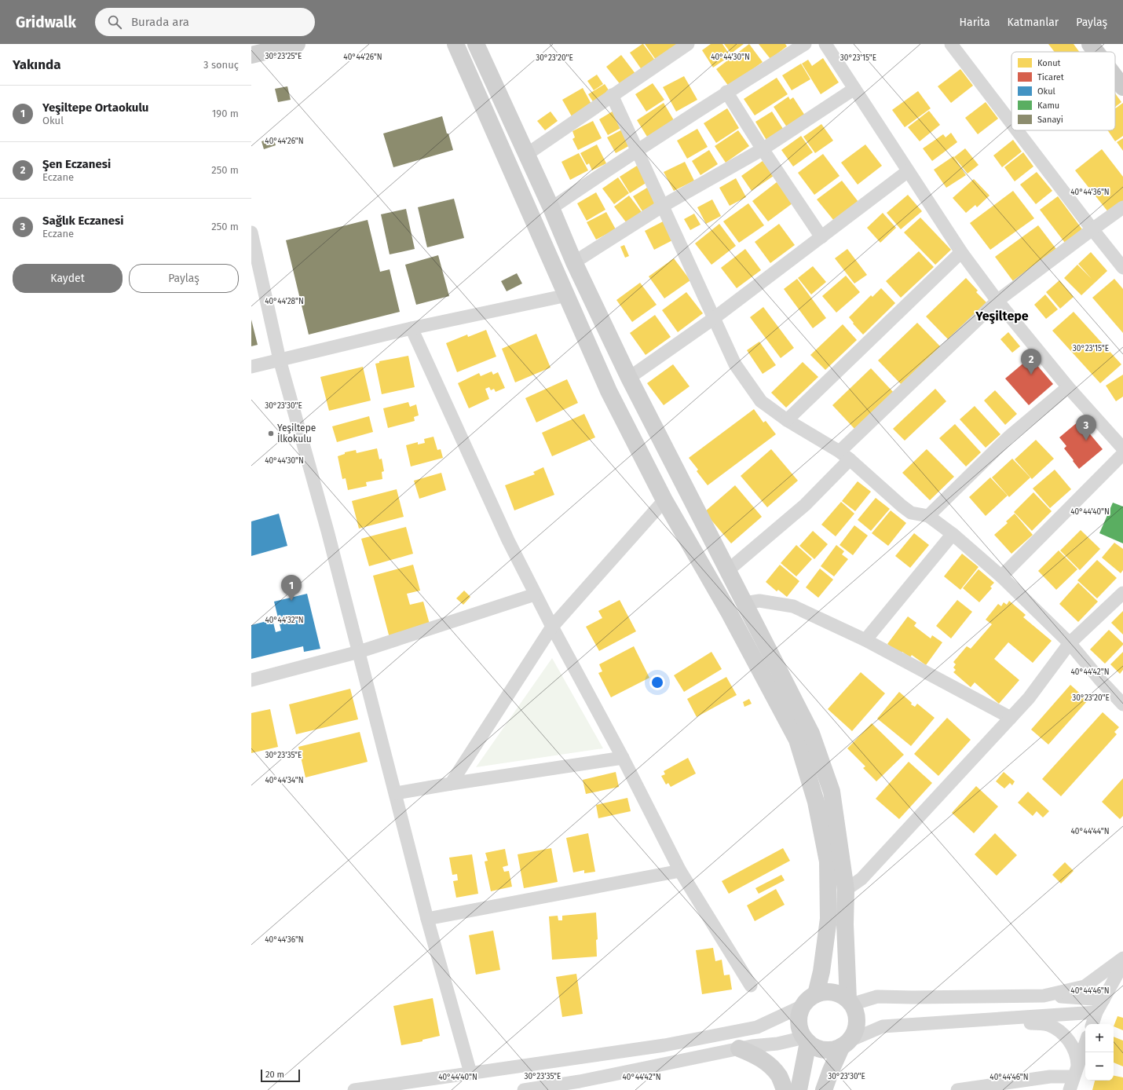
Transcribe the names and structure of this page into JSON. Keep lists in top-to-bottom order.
{
  "districts": ["Yeşiltepe"],
  "places": ["Yeşiltepe İlkokulu"],
  "legend": [
    "Konut",
    "Ticaret",
    "Okul",
    "Kamu",
    "Sanayi"
  ],
  "scale_bar": "20 m",
  "page": {
    "header": "Gridwalk",
    "search": "Burada ara",
    "nav": ["Harita", "Katmanlar", "Paylaş"],
    "heading": ["Yakında", "3 sonuç"],
    "list": [
      {
        "mark": "1",
        "name": "Yeşiltepe Ortaokulu",
        "note": "Okul",
        "value": "190 m"
      },
      {
        "mark": "2",
        "name": "Şen Eczanesi",
        "note": "Eczane",
        "value": "250 m"
      },
      {
        "mark": "3",
        "name": "Sağlık Eczanesi",
        "note": "Eczane",
        "value": "250 m"
      }
    ],
    "buttons": ["Kaydet", "Paylaş"],
    "pins": ["2", "3", "1"],
    "map_buttons": ["+", "−"],
    "scale": "20 m"
  },
  "coordinates": [
    "30°23'25\"E",
    "40°44'26\"N",
    "40°44'30\"N",
    "30°23'20\"E",
    "30°23'15\"E",
    "40°44'36\"N",
    "40°44'28\"N",
    "30°23'30\"E",
    "40°44'40\"N",
    "40°44'32\"N",
    "40°44'42\"N",
    "30°23'35\"E",
    "40°44'34\"N",
    "40°44'44\"N",
    "40°44'46\"N"
  ]
}
